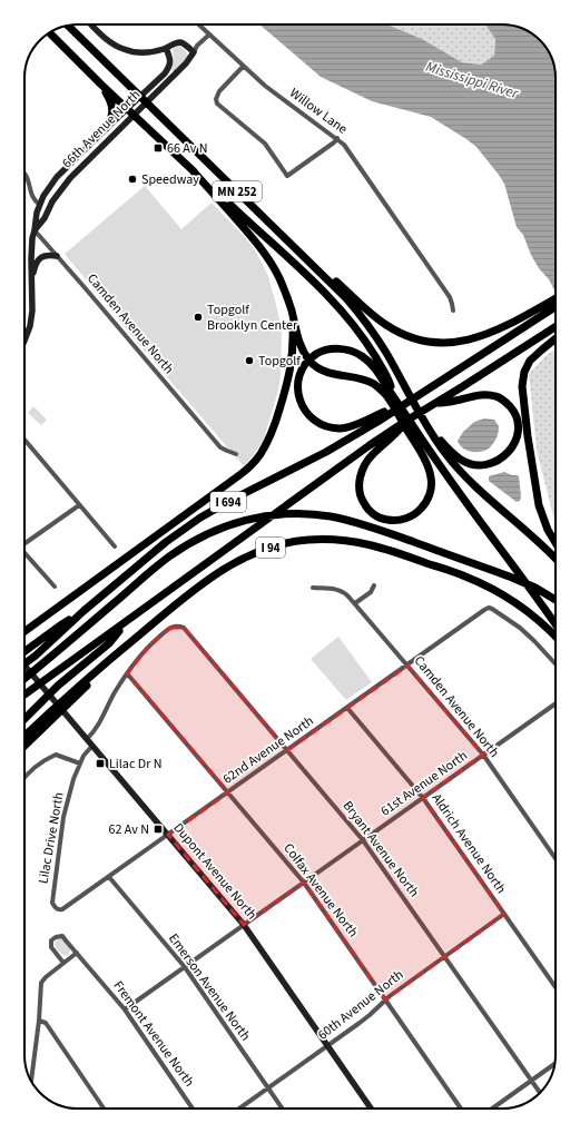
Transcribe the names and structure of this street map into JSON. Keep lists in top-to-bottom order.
{
  "streets": {
    "highway": ["MN 252", "I 694", "I 94"],
    "street": [
      "Willow Lane",
      "66th Avenue North",
      "Camden Avenue North",
      "62nd Avenue North",
      "61st Avenue North",
      "Lilac Drive North",
      "Aldrich Avenue North",
      "Bryant Avenue North",
      "Dupont Avenue North",
      "Colfax Avenue North",
      "Emerson Avenue North",
      "60th Avenue North",
      "Fremont Avenue North"
    ]
  },
  "crossings": [
    ["Willow Lane", "66th Avenue North"],
    ["66th Avenue North", "MN 252"],
    ["66th Avenue North", "Camden Avenue North"],
    ["Camden Avenue North", "62nd Avenue North"],
    ["Camden Avenue North", "61st Avenue North"],
    ["62nd Avenue North", "Lilac Drive North"],
    ["62nd Avenue North", "Aldrich Avenue North"],
    ["62nd Avenue North", "Bryant Avenue North"],
    ["62nd Avenue North", "Dupont Avenue North"],
    ["62nd Avenue North", "Colfax Avenue North"],
    ["62nd Avenue North", "Emerson Avenue North"],
    ["61st Avenue North", "Aldrich Avenue North"],
    ["61st Avenue North", "Bryant Avenue North"],
    ["61st Avenue North", "Dupont Avenue North"],
    ["61st Avenue North", "Colfax Avenue North"],
    ["61st Avenue North", "Emerson Avenue North"],
    ["61st Avenue North", "Fremont Avenue North"],
    ["Lilac Drive North", "Dupont Avenue North"],
    ["Aldrich Avenue North", "60th Avenue North"],
    ["Bryant Avenue North", "Colfax Avenue North"],
    ["Bryant Avenue North", "60th Avenue North"],
    ["Dupont Avenue North", "60th Avenue North"],
    ["Colfax Avenue North", "60th Avenue North"],
    ["Emerson Avenue North", "60th Avenue North"]
  ],
  "water": ["Mississippi River"],
  "places": {
    "transit": ["66 Av N", "Lilac Dr N", "62 Av N"],
    "other": ["Speedway", "Topgolf Brooklyn Center", "Topgolf"]
  }
}
